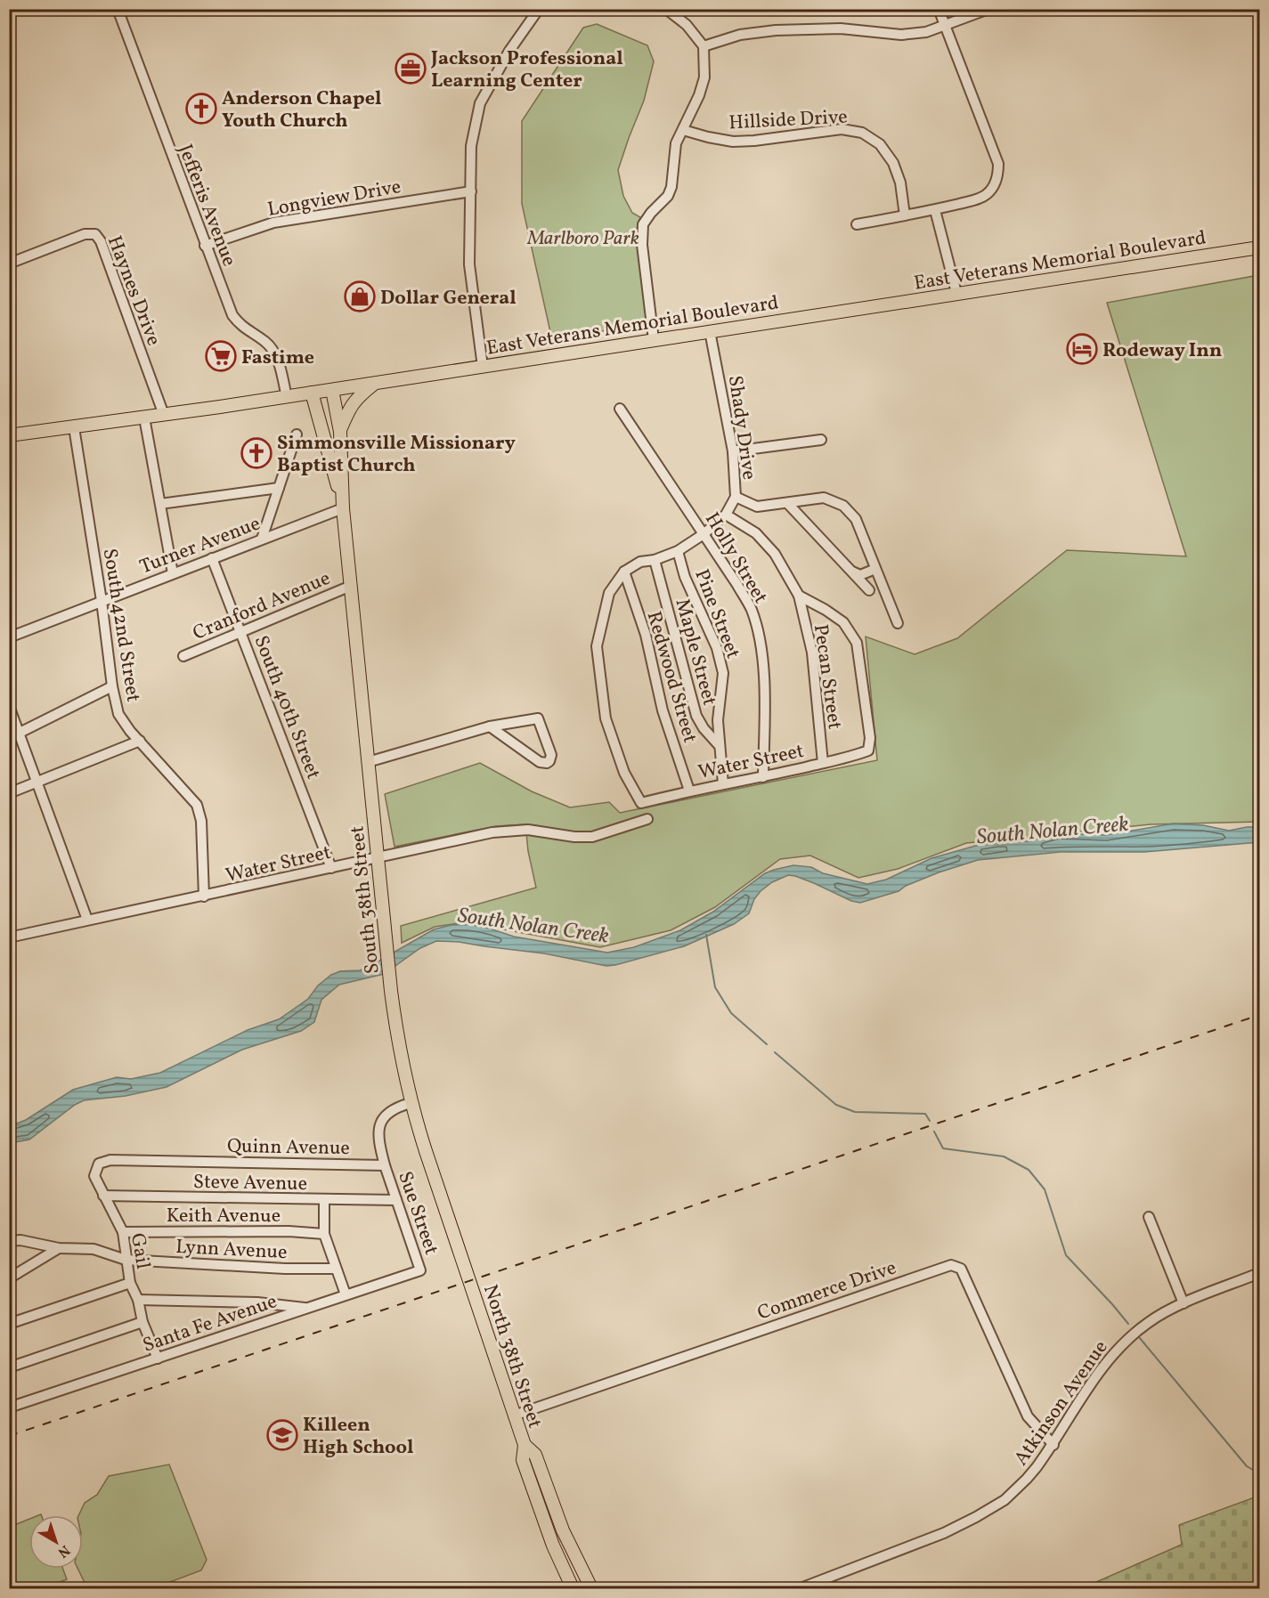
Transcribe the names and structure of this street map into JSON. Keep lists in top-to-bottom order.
{
  "streets": {
    "main road": ["East Veterans Memorial Boulevard", "South 38th Street", "North 38th Street"],
    "street": [
      "Hillside Drive",
      "Longview Drive",
      "Jefferis Avenue",
      "Haynes Drive",
      "Shady Drive",
      "Turner Avenue",
      "Holly Street",
      "Cranford Avenue",
      "Pine Street",
      "South 42nd Street",
      "Maple Street",
      "Redwood Street",
      "Pecan Street",
      "South 40th Street",
      "Water Street",
      "Quinn Avenue",
      "Steve Avenue",
      "Sue Street",
      "Keith Avenue",
      "Lynn Avenue",
      "Gail",
      "Commerce Drive",
      "Santa Fe Avenue",
      "Atkinson Avenue"
    ]
  },
  "crossings": [
    ["Longview Drive", "Jefferis Avenue"],
    ["Jefferis Avenue", "East Veterans Memorial Boulevard"],
    ["East Veterans Memorial Boulevard", "Haynes Drive"],
    ["East Veterans Memorial Boulevard", "Shady Drive"],
    ["East Veterans Memorial Boulevard", "South 42nd Street"],
    ["East Veterans Memorial Boulevard", "South 38th Street"],
    ["Shady Drive", "Holly Street"],
    ["Shady Drive", "Pine Street"],
    ["Shady Drive", "Maple Street"],
    ["Shady Drive", "Redwood Street"],
    ["Shady Drive", "Pecan Street"],
    ["Shady Drive", "Water Street"],
    ["Turner Avenue", "South 42nd Street"],
    ["Turner Avenue", "South 40th Street"],
    ["Turner Avenue", "South 38th Street"],
    ["Holly Street", "Water Street"],
    ["Cranford Avenue", "South 40th Street"],
    ["Cranford Avenue", "South 38th Street"],
    ["Pine Street", "Maple Street"],
    ["Pine Street", "Water Street"],
    ["South 42nd Street", "Water Street"],
    ["Redwood Street", "Water Street"],
    ["Pecan Street", "Water Street"],
    ["South 40th Street", "Water Street"],
    ["Water Street", "South 38th Street"],
    ["South 38th Street", "Quinn Avenue"],
    ["South 38th Street", "North 38th Street"],
    ["Quinn Avenue", "Sue Street"],
    ["Quinn Avenue", "Gail"],
    ["Steve Avenue", "Sue Street"],
    ["Steve Avenue", "Gail"],
    ["Sue Street", "Santa Fe Avenue"],
    ["Keith Avenue", "Gail"],
    ["Lynn Avenue", "Gail"],
    ["Gail", "Santa Fe Avenue"],
    ["Commerce Drive", "North 38th Street"],
    ["Commerce Drive", "Atkinson Avenue"]
  ],
  "water": ["South Nolan Creek"],
  "parks": ["Marlboro Park"],
  "places": {
    "office": ["Jackson Professional Learning Center"],
    "church": ["Anderson Chapel Youth Church", "Simmonsville Missionary Baptist Church"],
    "shop": ["Dollar General"],
    "hotel": ["Rodeway Inn"],
    "supermarket": ["Fastime"],
    "school or university": ["Killeen High School"]
  },
  "north": "bottom right"
}
